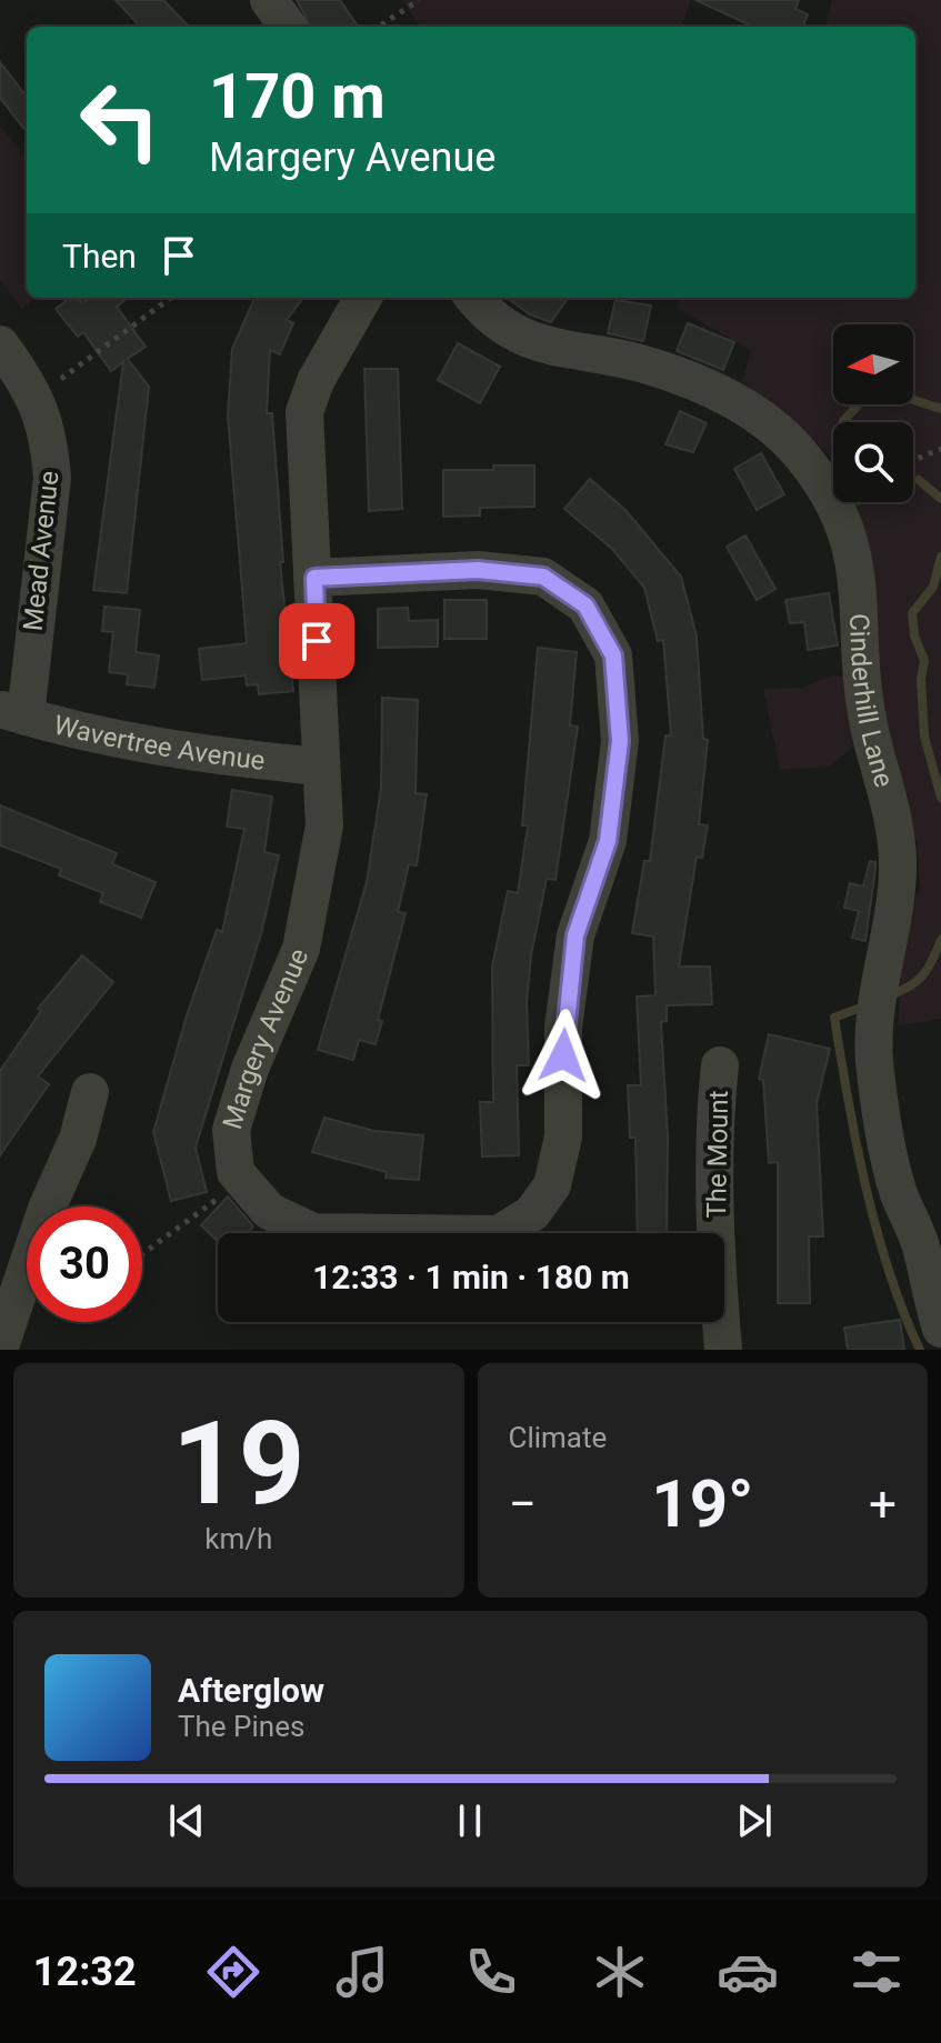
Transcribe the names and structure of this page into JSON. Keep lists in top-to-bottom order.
{
  "streets": {
    "street": [
      "Mead Avenue",
      "Cinderhill Lane",
      "Wavertree Avenue",
      "Margery Avenue",
      "The Mount"
    ]
  },
  "crossings": [
    ["Mead Avenue", "Wavertree Avenue"],
    ["Wavertree Avenue", "Margery Avenue"]
  ],
  "north": "left",
  "page": {
    "turn": ["170 m", "Margery Avenue"],
    "then": "Then",
    "limit": "30",
    "trip": "12:33 · 1 min · 180 m",
    "tile": [
      ["19", "km/h"],
      "Climate"
    ],
    "heat": ["−", "19°", "+"],
    "song": ["Afterglow", "The Pines"],
    "tabs": "12:32"
  }
}
